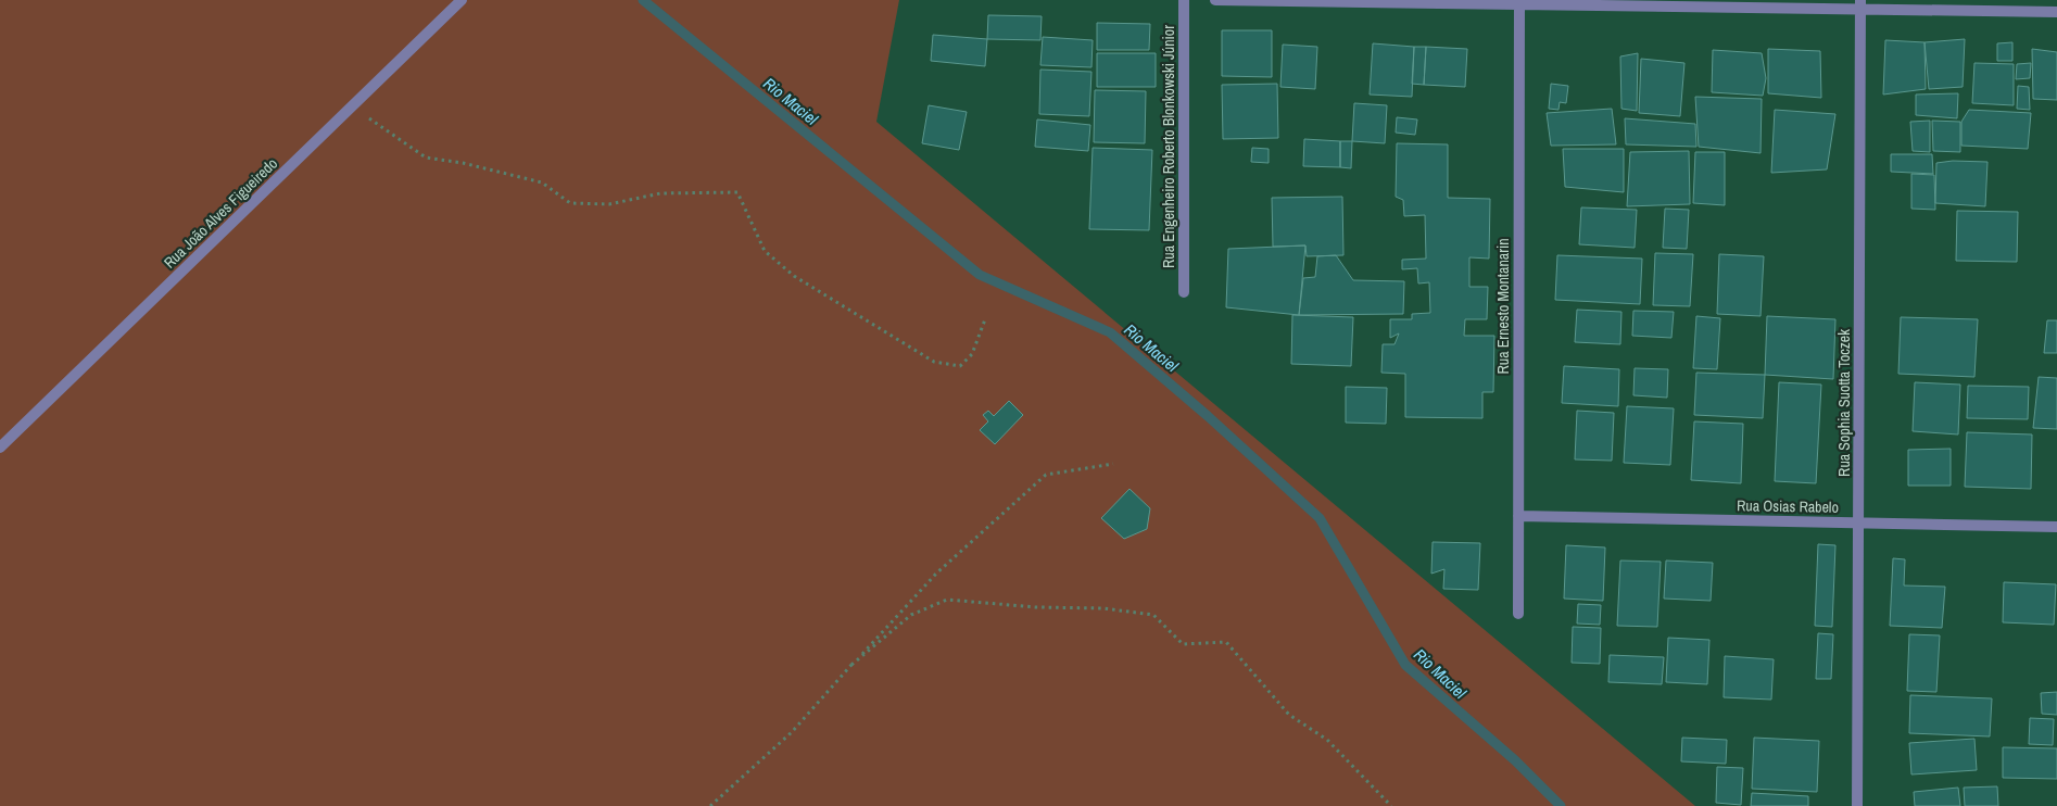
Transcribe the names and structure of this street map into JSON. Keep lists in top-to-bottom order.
{
  "streets": {
    "street": [
      "Rua Engenheiro Roberto Blonkowski Júnior",
      "Rua João Alves Figueiredo",
      "Rua Ernesto Montanarin",
      "Rua Sophia Suotta Toczek",
      "Rua Osias Rabelo"
    ]
  },
  "crossings": [
    ["Rua Ernesto Montanarin", "Rua Osias Rabelo"],
    ["Rua Sophia Suotta Toczek", "Rua Osias Rabelo"]
  ],
  "water": ["Rio Maciel"]
}
